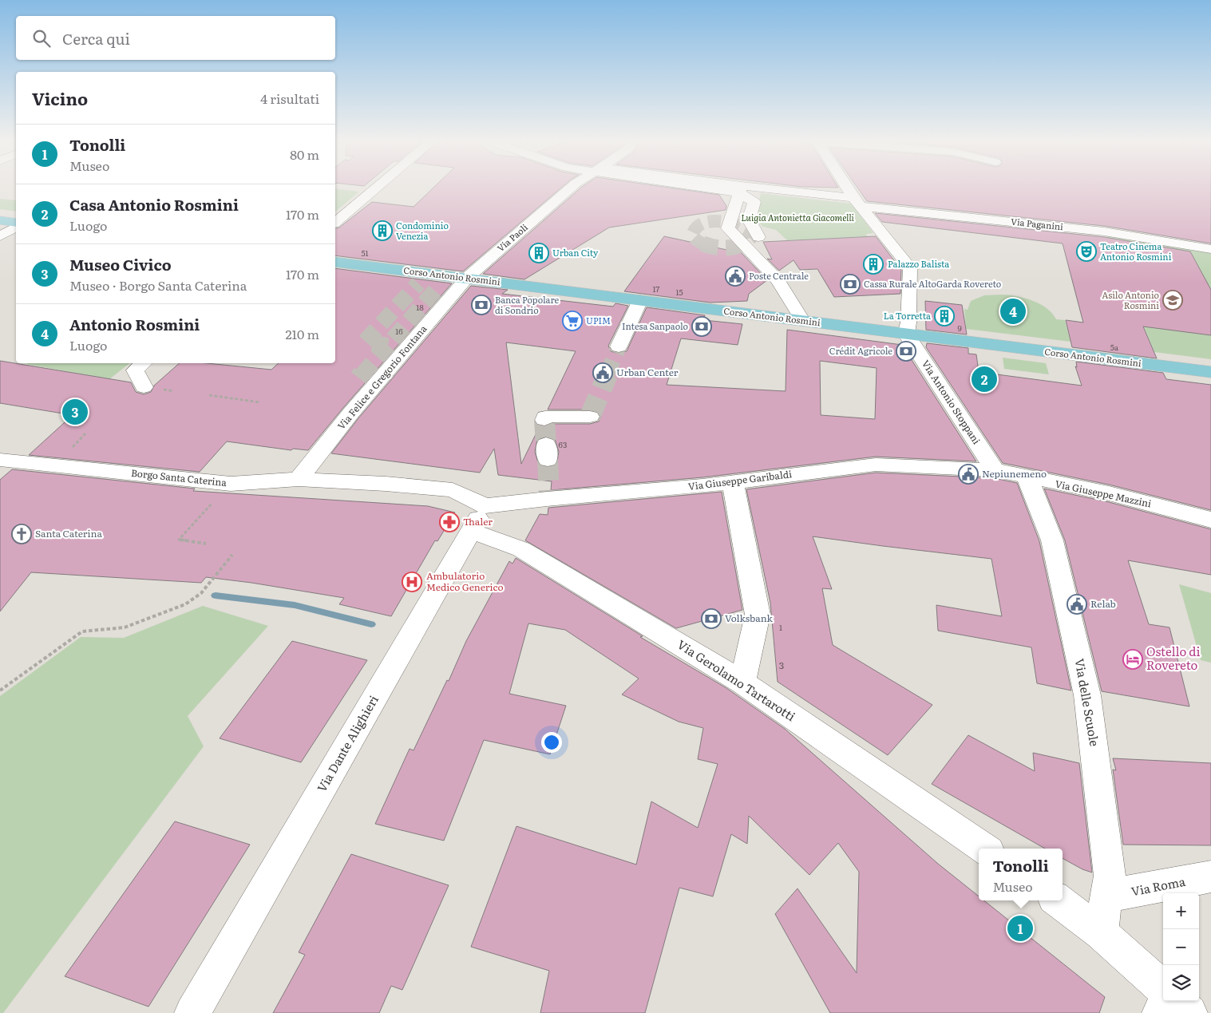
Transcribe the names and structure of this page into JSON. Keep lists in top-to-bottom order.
{
  "streets": {
    "main road": ["Corso Antonio Rosmini"],
    "street": [
      "Via Paganini",
      "Via Paoli",
      "Via Felice e Gregorio Fontana",
      "Via Antonio Stoppani",
      "Borgo Santa Caterina",
      "Via Giuseppe Garibaldi",
      "Via Giuseppe Mazzini",
      "Via Gerolamo Tartarotti",
      "Via delle Scuole",
      "Via Dante Alighieri",
      "Via Roma"
    ]
  },
  "crossings": [
    ["Via Paoli", "Corso Antonio Rosmini"],
    ["Via Paoli", "Via Felice e Gregorio Fontana"],
    ["Corso Antonio Rosmini", "Via Felice e Gregorio Fontana"],
    ["Corso Antonio Rosmini", "Via Antonio Stoppani"],
    ["Via Felice e Gregorio Fontana", "Borgo Santa Caterina"],
    ["Via Antonio Stoppani", "Via Giuseppe Garibaldi"],
    ["Via Antonio Stoppani", "Via Giuseppe Mazzini"],
    ["Borgo Santa Caterina", "Via Giuseppe Garibaldi"],
    ["Borgo Santa Caterina", "Via Dante Alighieri"],
    ["Via Giuseppe Garibaldi", "Via Giuseppe Mazzini"],
    ["Via Giuseppe Garibaldi", "Via Dante Alighieri"],
    ["Via Giuseppe Mazzini", "Via delle Scuole"],
    ["Via Gerolamo Tartarotti", "Via Dante Alighieri"],
    ["Via delle Scuole", "Via Roma"]
  ],
  "parks": ["Luigia Antonietta Giacomelli"],
  "places": {
    "building": [
      "Condominio Venezia",
      "Urban City",
      "Palazzo Balista",
      "La Torretta"
    ],
    "theatre": ["Teatro Cinema Antonio Rosmini"],
    "public building": [
      "Poste Centrale",
      "Urban Center",
      "Nepiunemeno",
      "Relab"
    ],
    "bank": [
      "Cassa Rurale AltoGarda Rovereto",
      "Banca Popolare di Sondrio",
      "Intesa Sanpaolo",
      "Crédit Agricole",
      "Volksbank"
    ],
    "school or university": ["Asilo Antonio Rosmini"],
    "supermarket": ["UPIM"],
    "pharmacy": ["Thaler"],
    "church": ["Santa Caterina"],
    "hospital": ["Ambulatorio Medico Generico"],
    "hotel": ["Ostello di Rovereto"]
  },
  "house_numbers": [
    "51",
    "17",
    "15",
    "18",
    "9",
    "16",
    "5a",
    "63",
    "1",
    "3"
  ],
  "page": {
    "search": "Cerca qui",
    "heading": ["Vicino", "4 risultati"],
    "list": [
      {
        "mark": "1",
        "name": "Tonolli",
        "note": "Museo",
        "value": "80 m"
      },
      {
        "mark": "2",
        "name": "Casa Antonio Rosmini",
        "note": "Luogo",
        "value": "170 m"
      },
      {
        "mark": "3",
        "name": "Museo Civico",
        "note": "Museo · Borgo Santa Caterina",
        "value": "170 m"
      },
      {
        "mark": "4",
        "name": "Antonio Rosmini",
        "note": "Luogo",
        "value": "210 m"
      }
    ],
    "pins": [
      "4",
      "2",
      "3",
      "1"
    ],
    "popup": ["Tonolli", "Museo"],
    "map_buttons": ["+", "−"]
  }
}
